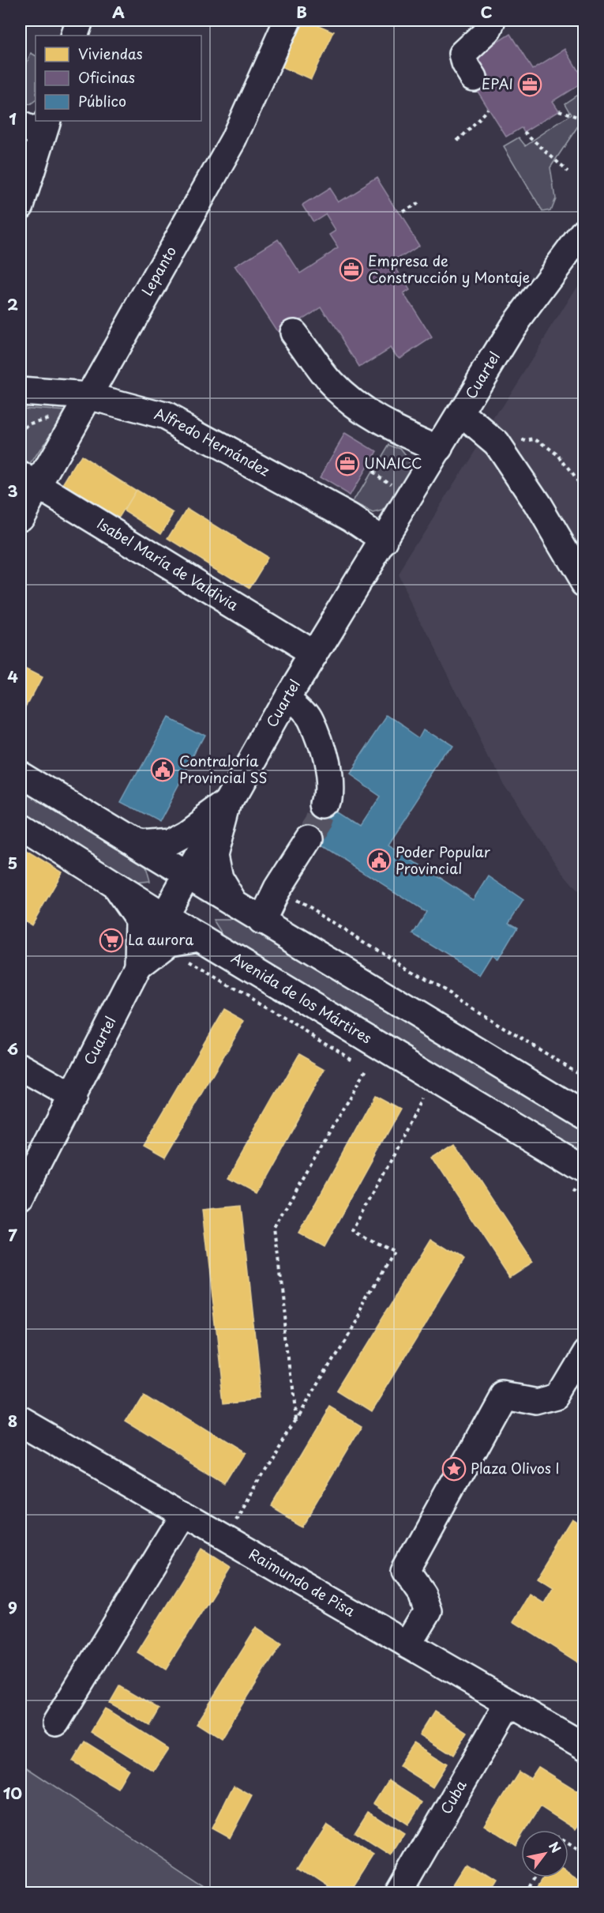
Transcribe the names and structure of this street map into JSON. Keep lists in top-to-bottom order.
{
  "streets": {
    "street": [
      "Lepanto",
      "Cuartel",
      "Alfredo Hernández",
      "Isabel María de Valdivia",
      "Avenida de los Mártires",
      "Raimundo de Pisa",
      "Cuba"
    ]
  },
  "crossings": [
    ["Lepanto", "Alfredo Hernández"],
    ["Lepanto", "Isabel María de Valdivia"],
    ["Cuartel", "Alfredo Hernández"],
    ["Cuartel", "Isabel María de Valdivia"],
    ["Cuartel", "Avenida de los Mártires"],
    ["Raimundo de Pisa", "Cuba"]
  ],
  "places": {
    "office": ["EPAI", "Empresa de Construcción y Montaje", "UNAICC"],
    "public building": ["Contraloría Provincial SS", "Poder Popular Provincial"],
    "supermarket": ["La aurora"],
    "place": ["Plaza Olivos I"]
  },
  "legend": ["Viviendas", "Oficinas", "Público"],
  "north": "top right",
  "grid": {
    "columns": ["A", "B", "C"],
    "rows": [
      "1",
      "2",
      "3",
      "4",
      "5",
      "6",
      "7",
      "8",
      "9",
      "10"
    ]
  }
}
